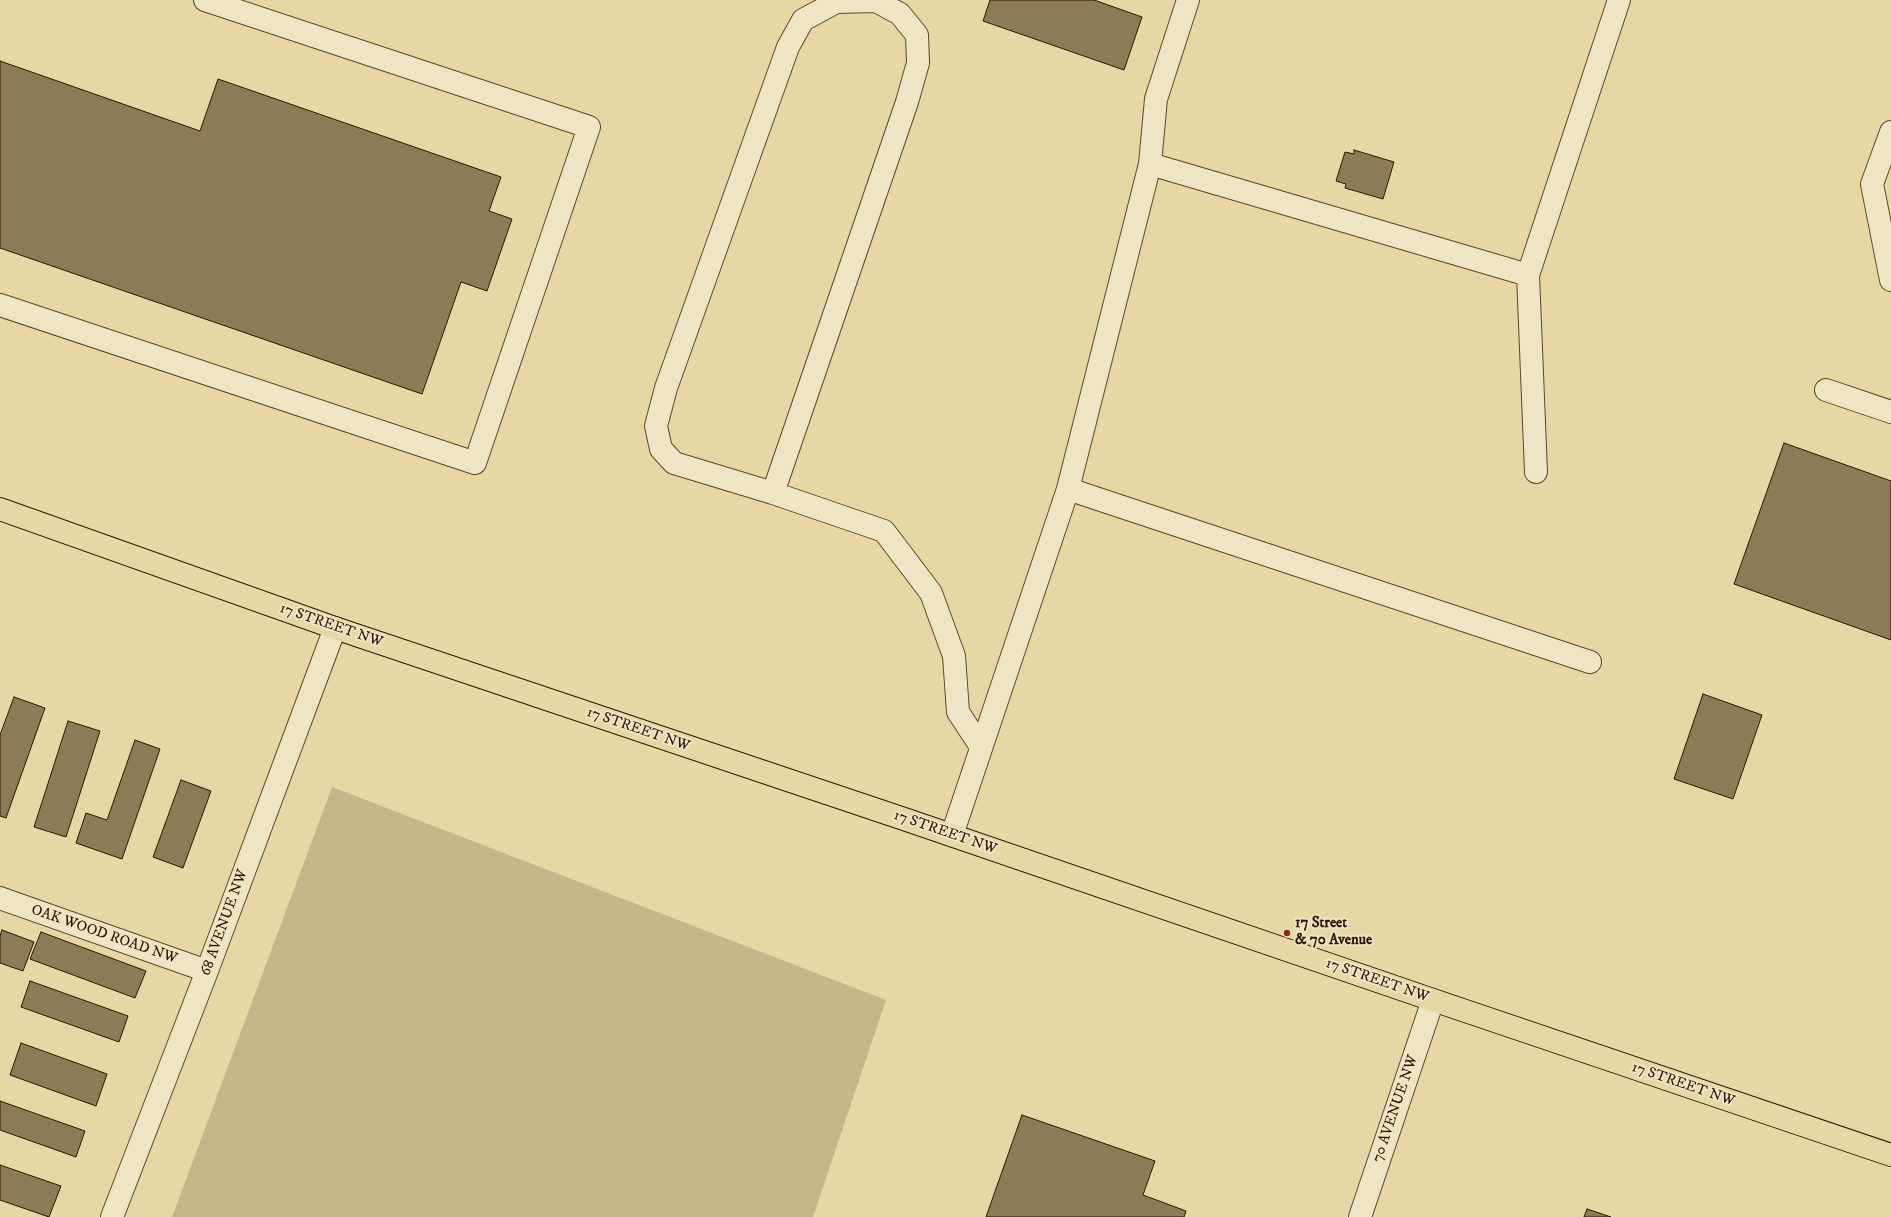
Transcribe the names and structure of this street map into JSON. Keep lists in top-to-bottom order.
{
  "streets": {
    "main road": ["17 STREET NW"],
    "street": ["68 AVENUE NW", "OAK WOOD ROAD NW", "70 AVENUE NW"]
  },
  "crossings": [
    ["17 STREET NW", "68 AVENUE NW"],
    ["17 STREET NW", "70 AVENUE NW"],
    ["68 AVENUE NW", "OAK WOOD ROAD NW"]
  ],
  "places": ["17 Street & 70 Avenue"]
}
